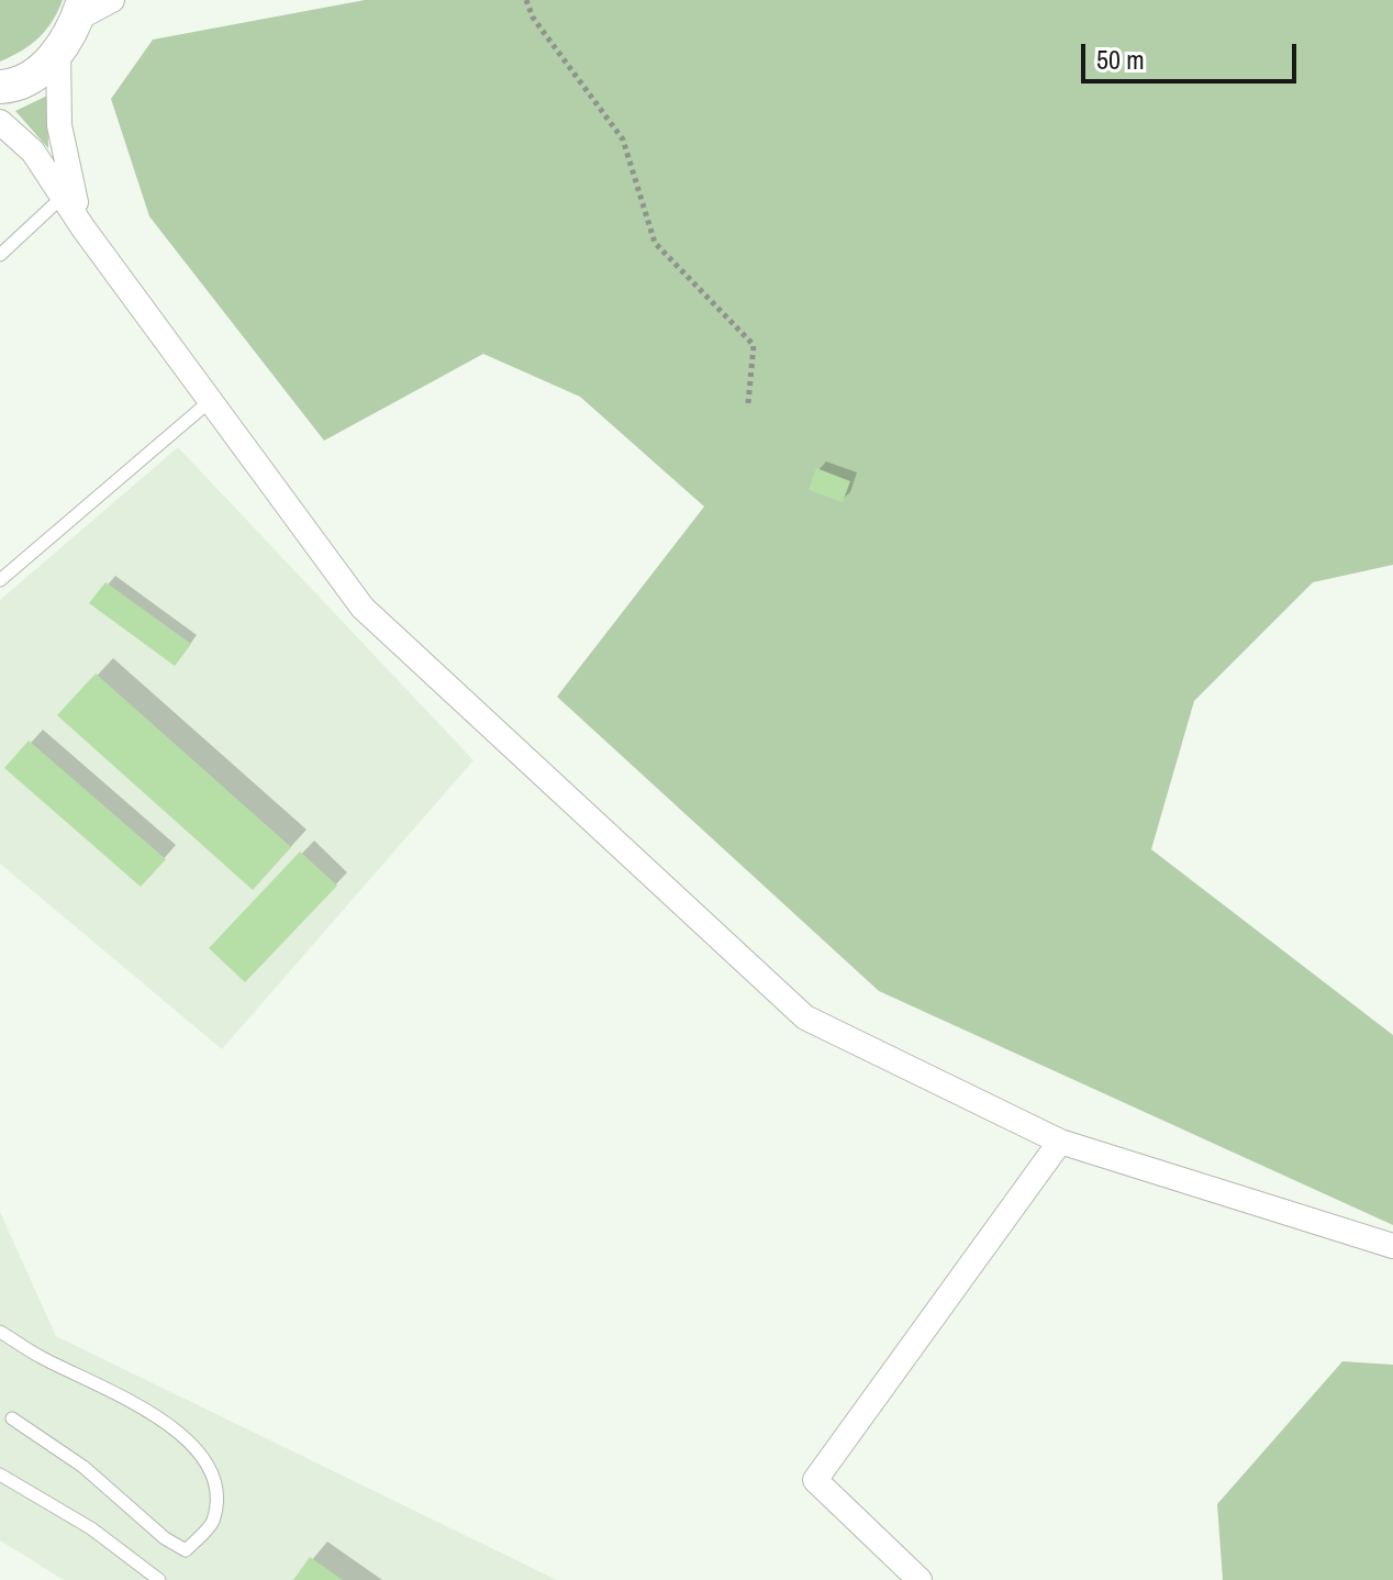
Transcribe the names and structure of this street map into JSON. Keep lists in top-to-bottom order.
{
  "scale_bar": "50 m"
}
